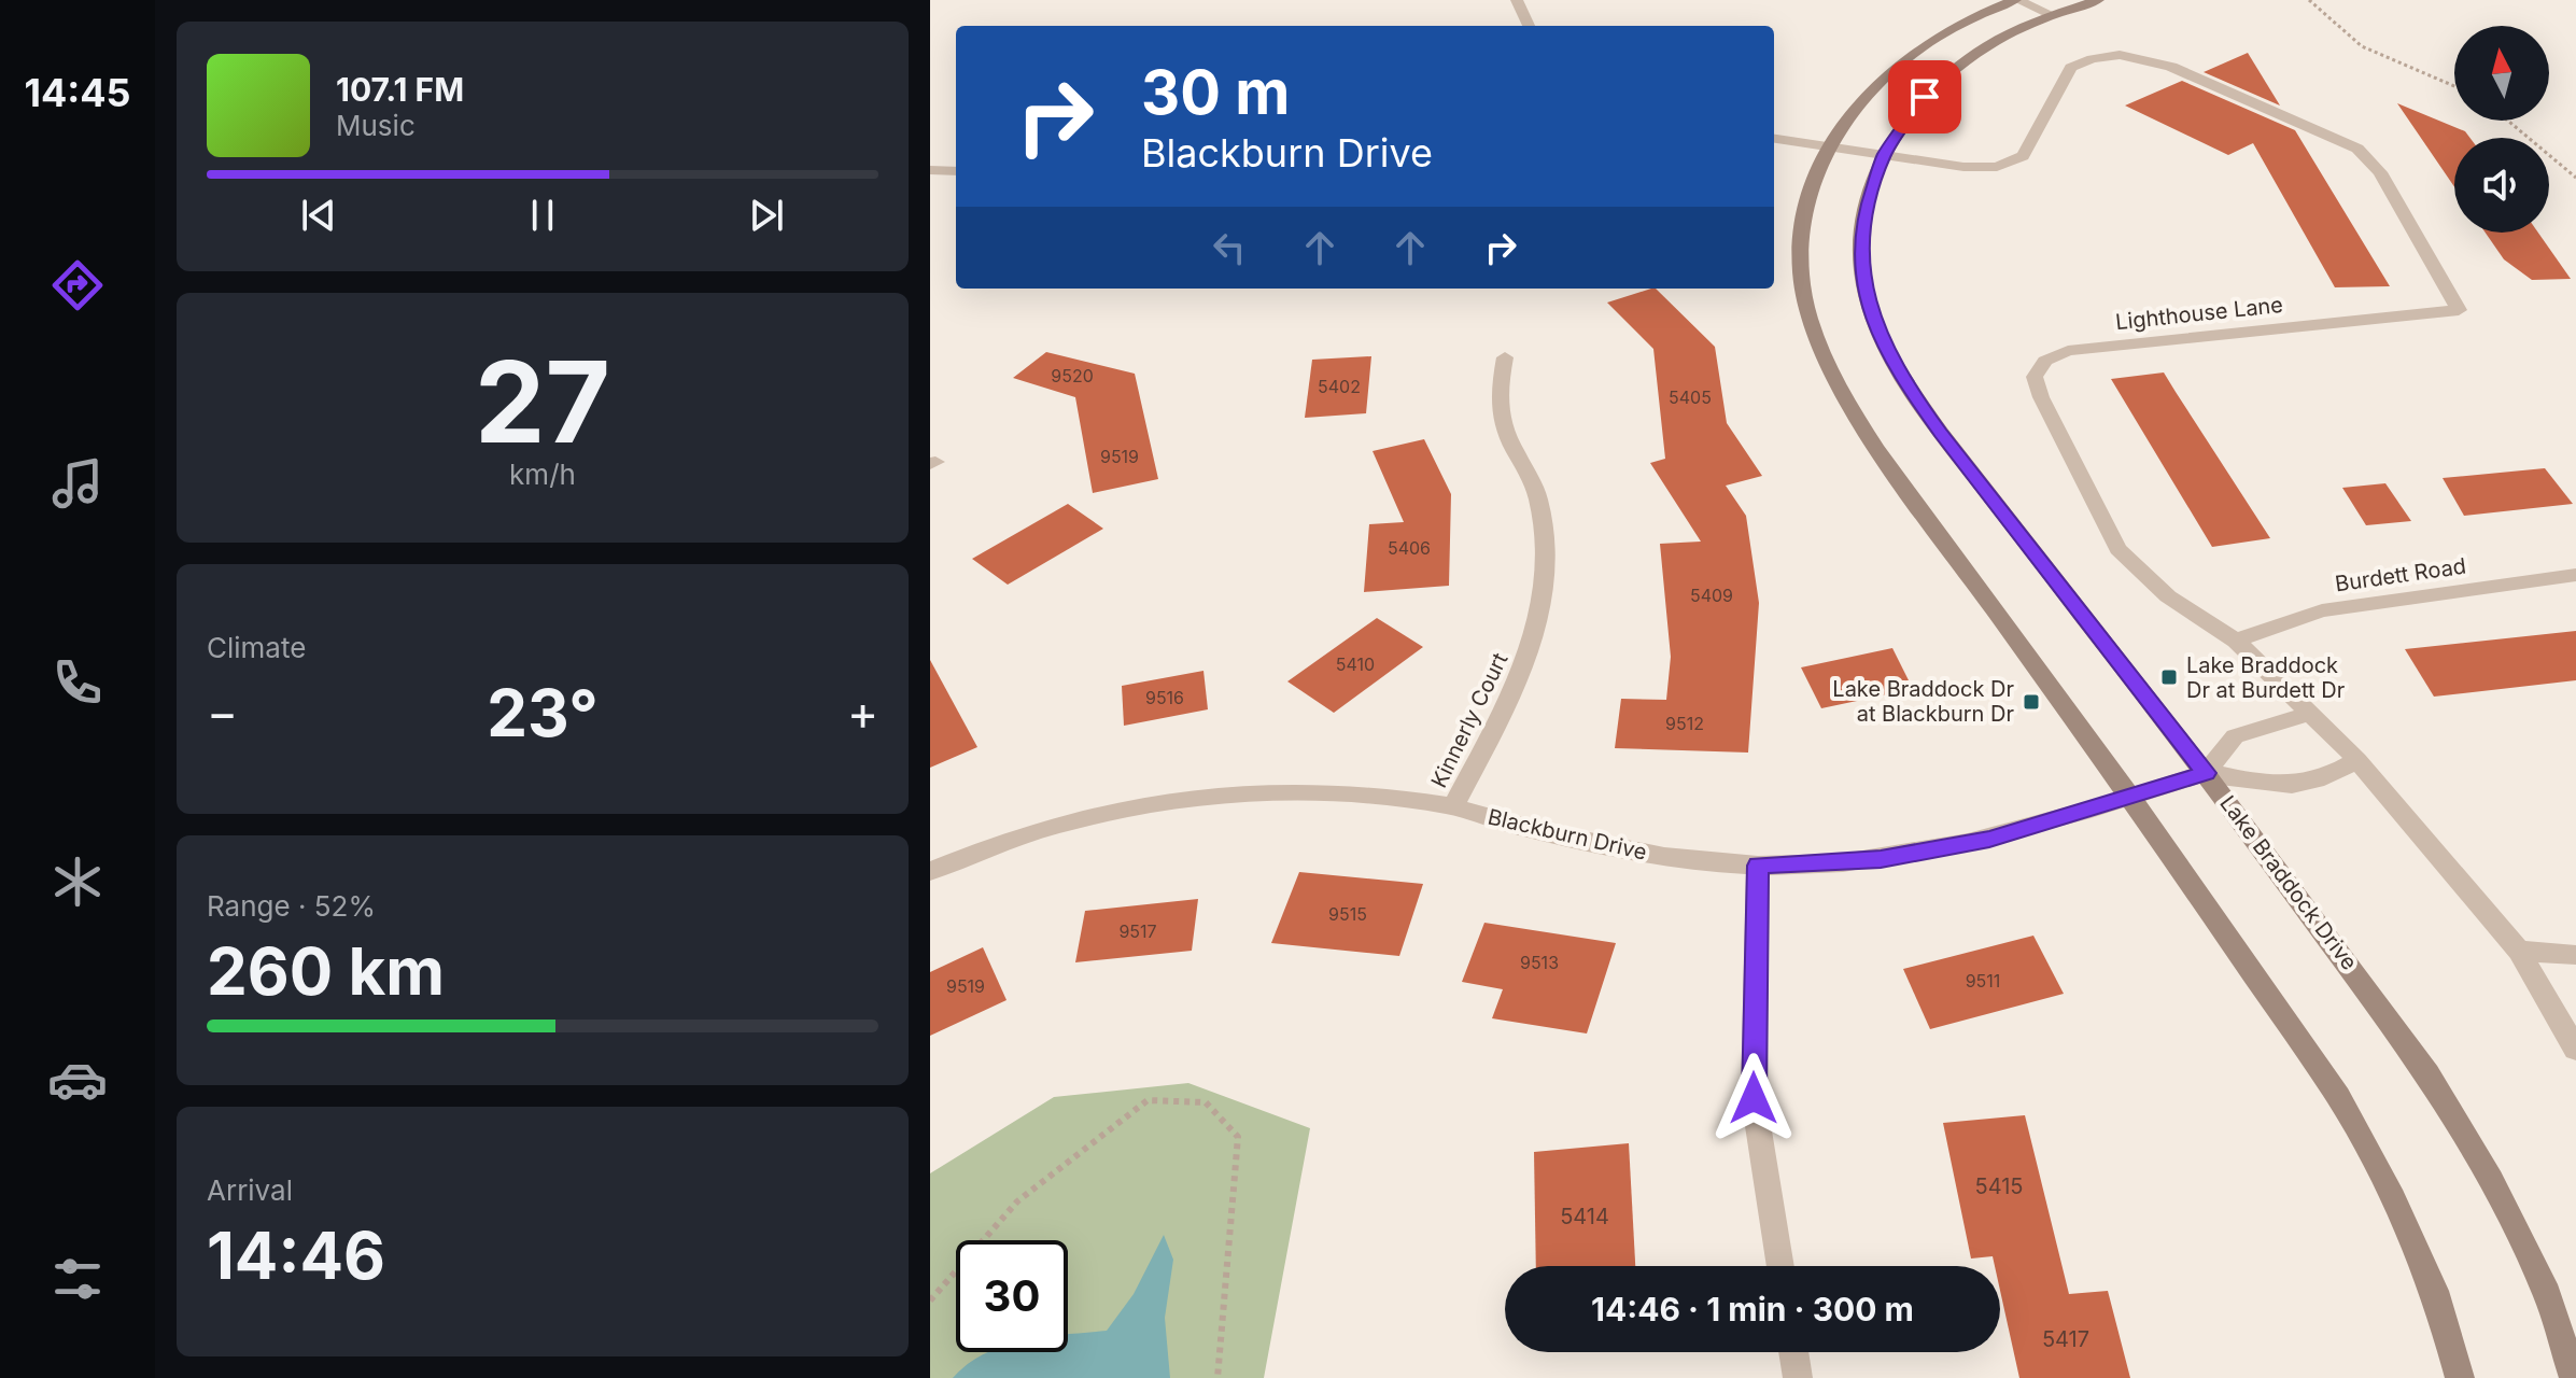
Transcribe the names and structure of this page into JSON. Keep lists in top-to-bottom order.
{
  "streets": {
    "street": [
      "Lighthouse Lane",
      "Burdett Road",
      "Kinnerly Court",
      "Blackburn Drive",
      "Lake Braddock Drive"
    ]
  },
  "crossings": [
    ["Lighthouse Lane", "Burdett Road"],
    ["Lighthouse Lane", "Blackburn Drive"],
    ["Lighthouse Lane", "Lake Braddock Drive"],
    ["Kinnerly Court", "Blackburn Drive"],
    ["Blackburn Drive", "Lake Braddock Drive"]
  ],
  "places": {
    "transit": ["Lake Braddock Dr at Burdett Dr", "Lake Braddock Dr at Blackburn Dr"]
  },
  "house_numbers": [
    "9520",
    "5402",
    "5405",
    "9519",
    "5406",
    "5409",
    "5410",
    "9516",
    "9512",
    "9515",
    "9517",
    "9513",
    "9511",
    "9519",
    "5415",
    "5414",
    "5417"
  ],
  "north": "top",
  "page": {
    "tabs": "14:45",
    "turn": ["30 m", "Blackburn Drive"],
    "song": ["107.1 FM", "Music"],
    "tile": [
      ["27", "km/h"],
      "Climate",
      ["Range · 52%", "260 km"],
      ["Arrival", "14:46"]
    ],
    "heat": ["−", "23°", "+"],
    "limit": "30",
    "trip": "14:46 · 1 min · 300 m"
  }
}
